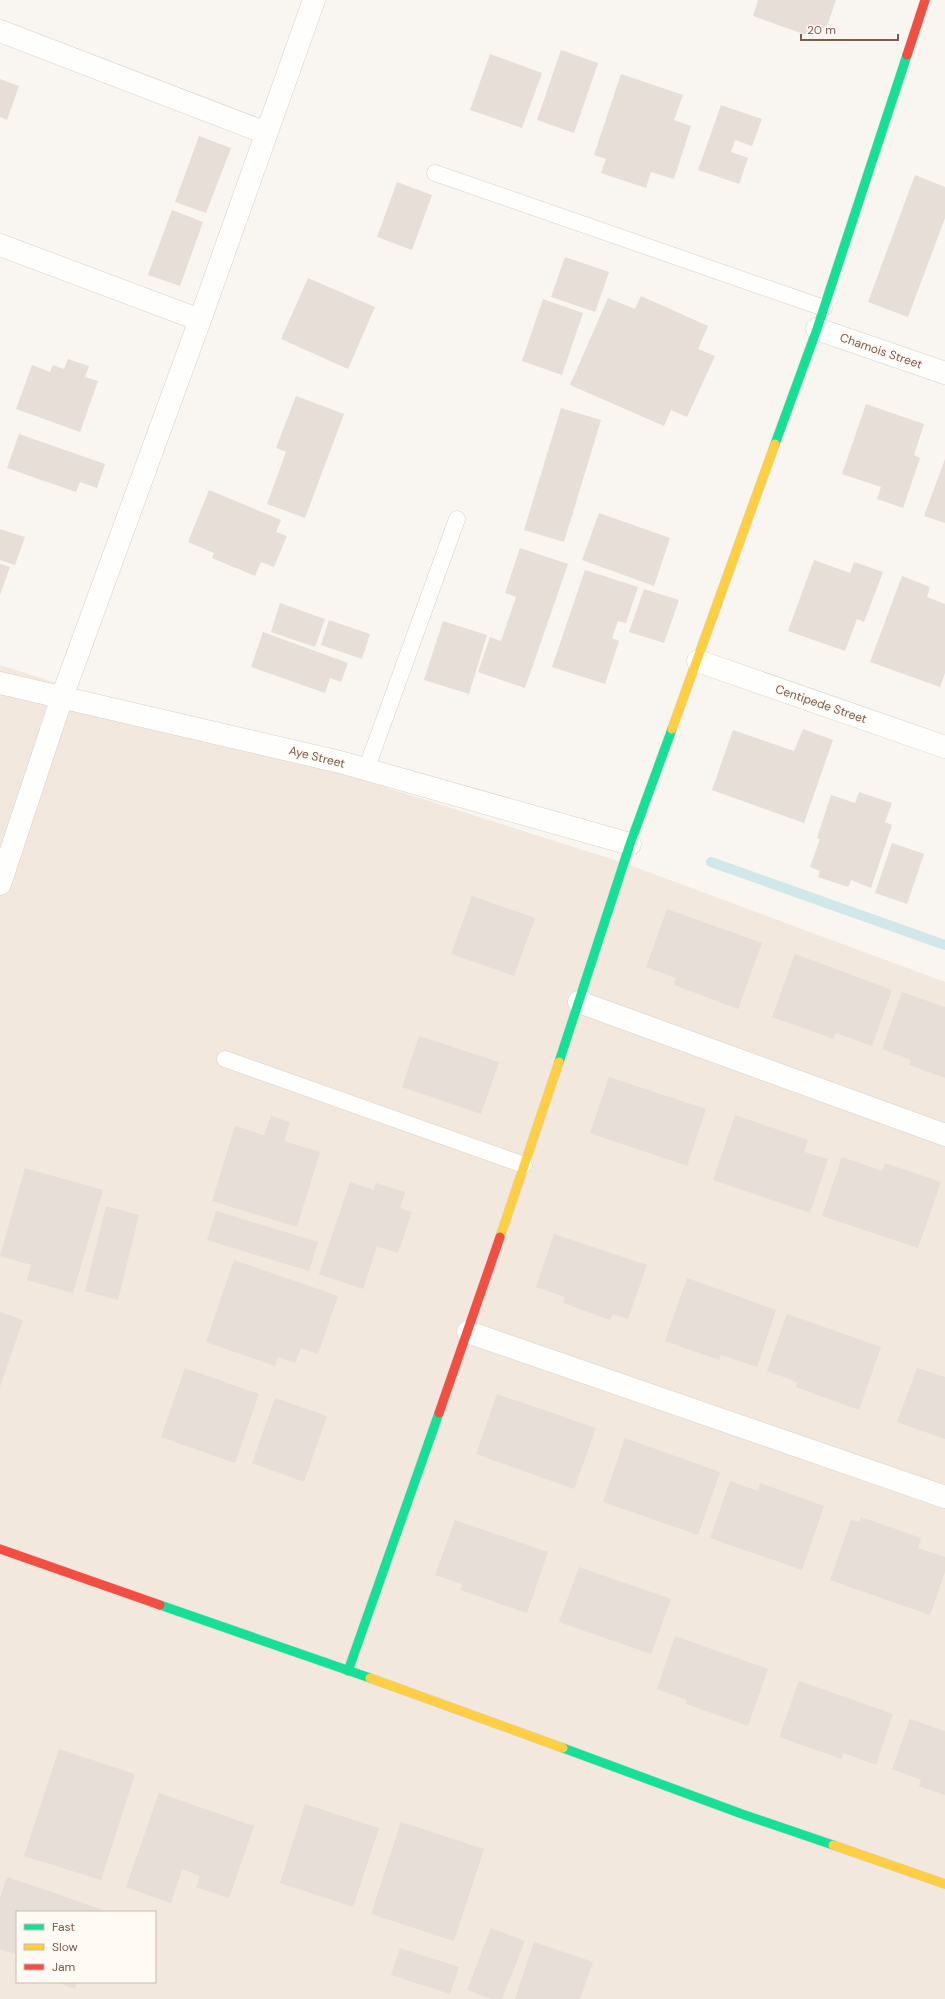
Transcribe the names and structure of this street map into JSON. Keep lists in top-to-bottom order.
{
  "streets": {
    "street": ["Chamois Street", "Centipede Street", "Aye Street"]
  },
  "legend": ["Fast", "Slow", "Jam"],
  "scale_bar": "20 m"
}
